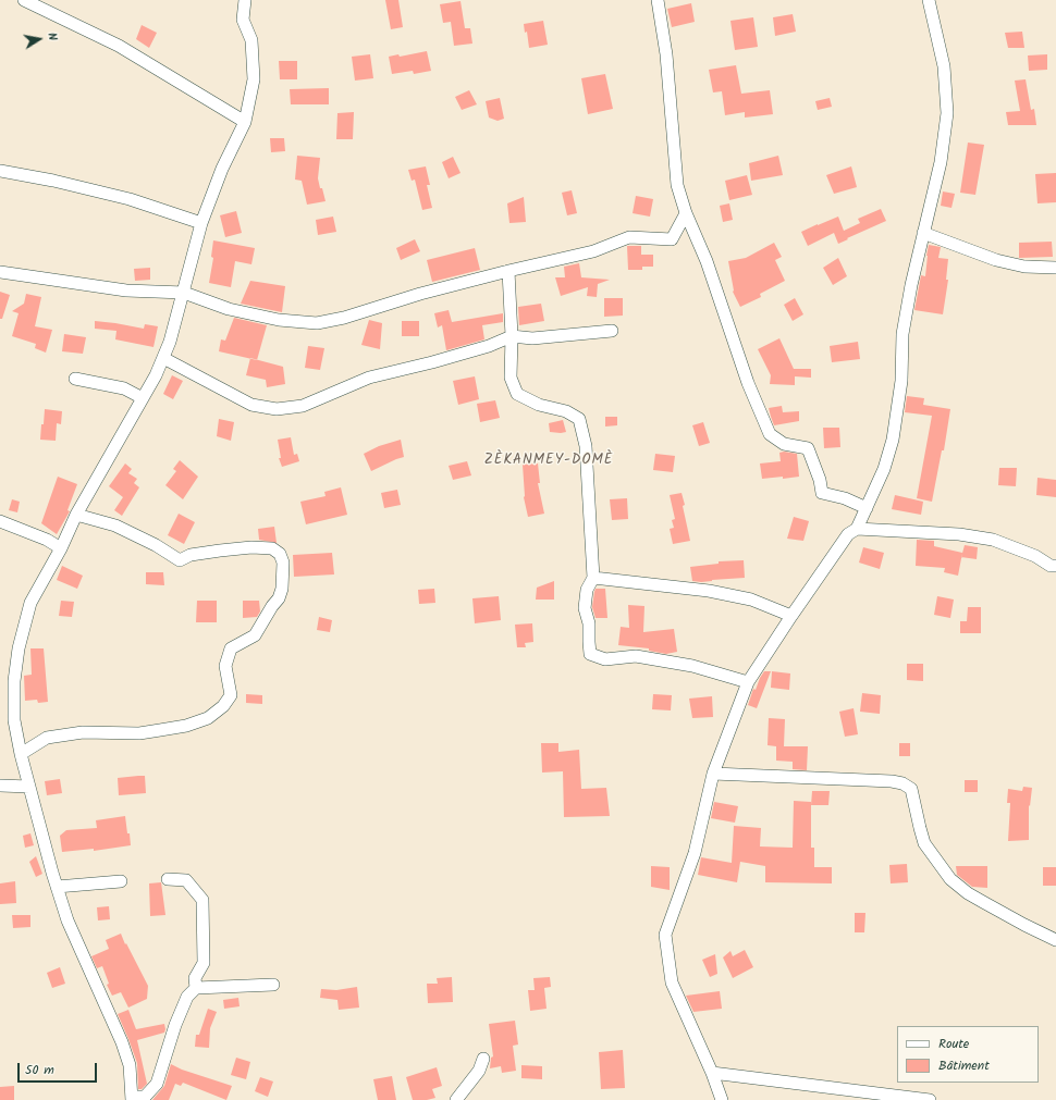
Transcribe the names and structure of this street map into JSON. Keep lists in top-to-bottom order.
{
  "districts": ["ZÈKANMEY-DOMÈ"],
  "legend": ["Route", "Bâtiment"],
  "scale_bar": "50 m",
  "north": "right"
}
